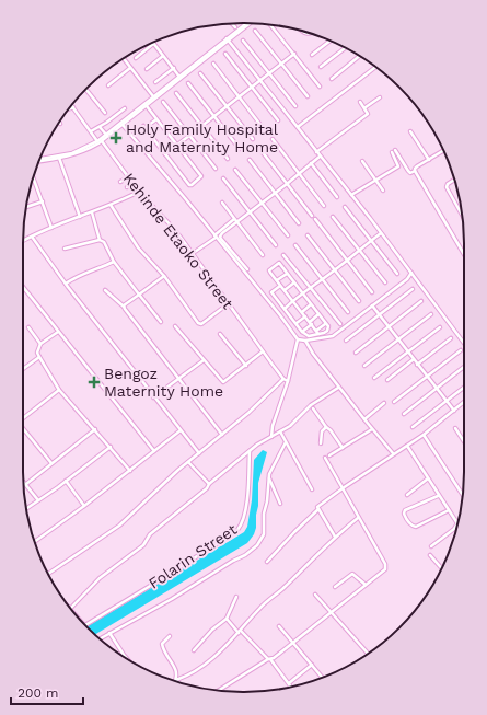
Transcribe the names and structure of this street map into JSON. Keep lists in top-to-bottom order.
{
  "streets": {
    "street": ["Kehinde Etaoko Street", "Folarin Street"]
  },
  "places": {
    "health": ["Holy Family Hospital and Maternity Home", "Bengoz Maternity Home"]
  },
  "scale_bar": "200 m"
}
